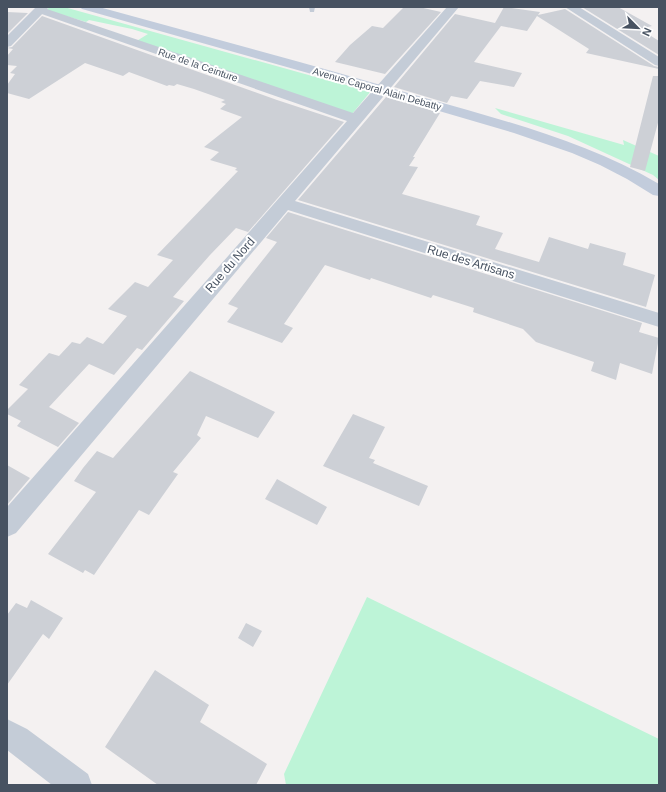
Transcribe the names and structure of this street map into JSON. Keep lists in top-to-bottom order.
{
  "streets": {
    "main road": ["Avenue Caporal Alain Debatty"],
    "street": ["Rue de la Ceinture", "Rue des Artisans", "Rue du Nord"]
  },
  "crossings": [
    ["Rue de la Ceinture", "Rue du Nord"],
    ["Avenue Caporal Alain Debatty", "Rue du Nord"],
    ["Rue des Artisans", "Rue du Nord"]
  ],
  "north": "bottom right"
}
